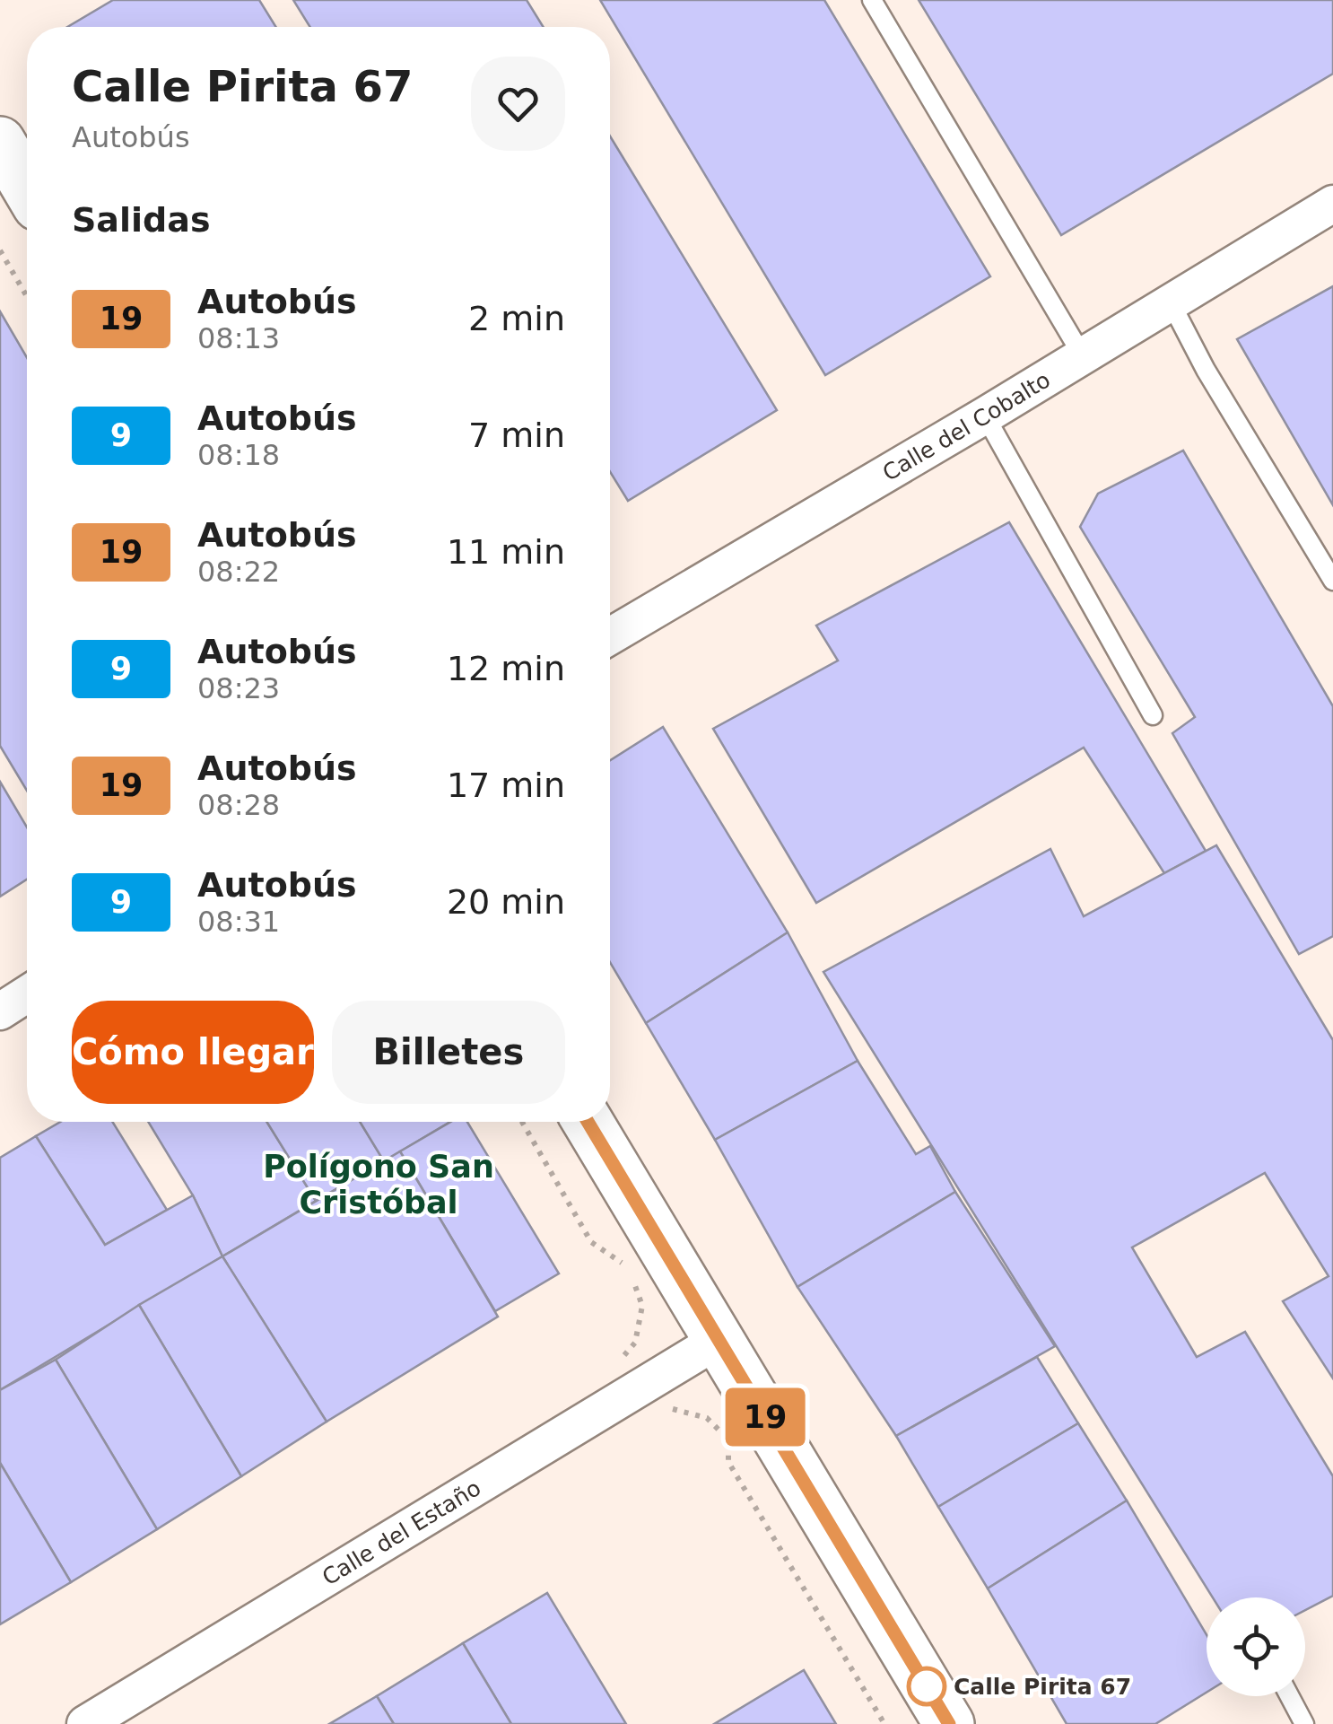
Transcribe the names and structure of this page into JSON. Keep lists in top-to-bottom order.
{
  "streets": {
    "street": ["Calle del Cobalto", "Calle del Estaño"]
  },
  "districts": ["Polígono San Cristóbal"],
  "places": ["Calle Pirita 67"],
  "lines": ["bus line 19"],
  "page": {
    "on_map": "19",
    "heading": [
      ["Calle Pirita 67", "Autobús"],
      "Salidas"
    ],
    "list": [
      {
        "mark": "19",
        "name": "Autobús",
        "note": "08:13",
        "value": "2 min"
      },
      {
        "mark": "9",
        "name": "Autobús",
        "note": "08:18",
        "value": "7 min"
      },
      {
        "mark": "19",
        "name": "Autobús",
        "note": "08:22",
        "value": "11 min"
      },
      {
        "mark": "9",
        "name": "Autobús",
        "note": "08:23",
        "value": "12 min"
      },
      {
        "mark": "19",
        "name": "Autobús",
        "note": "08:28",
        "value": "17 min"
      },
      {
        "mark": "9",
        "name": "Autobús",
        "note": "08:31",
        "value": "20 min"
      }
    ],
    "buttons": ["Cómo llegar", "Billetes"]
  }
}
